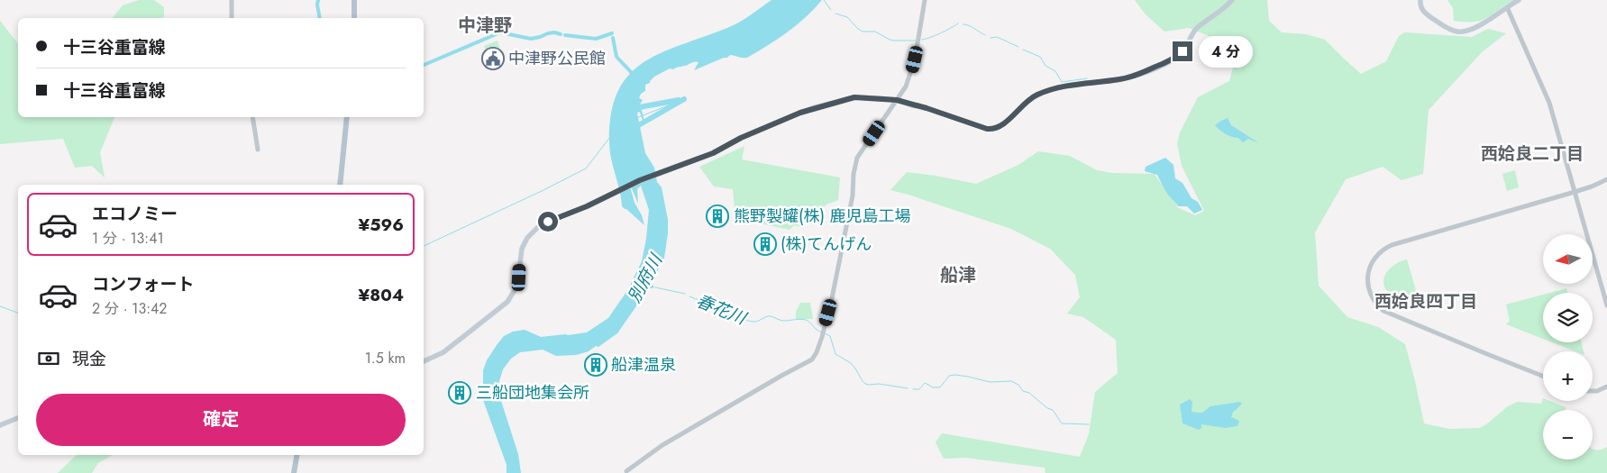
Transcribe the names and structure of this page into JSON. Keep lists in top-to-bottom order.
{
  "districts": [
    "中津野",
    "西姶良二丁目",
    "船津",
    "西姶良四丁目"
  ],
  "water": ["別府川", "春花川"],
  "places": {
    "public building": ["中津野公民館"],
    "building": [
      "熊野製罐(株) 鹿児島工場",
      "(株)てんげん",
      "船津温泉",
      "三船団地集会所"
    ]
  },
  "north": "left",
  "page": {
    "banner": ["十三谷重富線", "十三谷重富線"],
    "bubble": "4 分",
    "list": [
      {
        "name": "エコノミー",
        "note": "1 分 · 13:41",
        "value": "¥596"
      },
      {
        "name": "コンフォート",
        "note": "2 分 · 13:42",
        "value": "¥804"
      }
    ],
    "map_buttons": ["+", "−"],
    "pay": ["現金", "1.5 km"],
    "buttons": "確定"
  }
}
